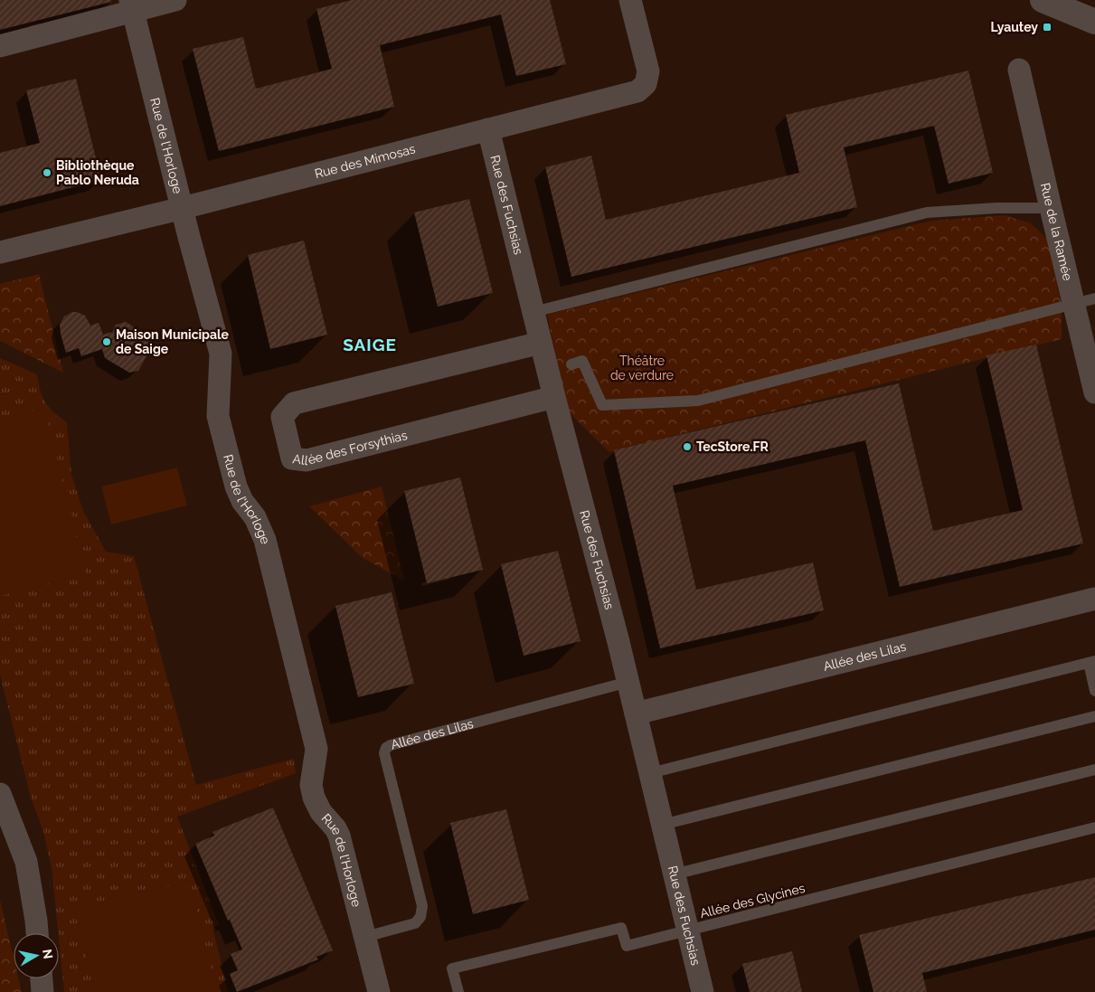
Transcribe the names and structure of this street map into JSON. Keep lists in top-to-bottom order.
{
  "streets": {
    "street": [
      "Rue de l'Horloge",
      "Rue des Mimosas",
      "Rue des Fuchsias",
      "Rue de la Ramée",
      "Allée des Forsythias",
      "Allée des Lilas"
    ],
    "lane": ["Allée des Glycines"]
  },
  "crossings": [
    ["Rue de l'Horloge", "Rue des Mimosas"],
    ["Rue de l'Horloge", "Allée des Lilas"],
    ["Rue des Mimosas", "Rue des Fuchsias"],
    ["Rue des Fuchsias", "Allée des Forsythias"],
    ["Rue des Fuchsias", "Allée des Lilas"],
    ["Rue des Fuchsias", "Allée des Glycines"]
  ],
  "districts": ["SAIGE"],
  "parks": ["Théâtre de verdure"],
  "places": {
    "transit": ["Lyautey"],
    "other": ["Bibliothèque Pablo Neruda", "Maison Municipale de Saige", "TecStore.FR"]
  },
  "north": "right"
}
